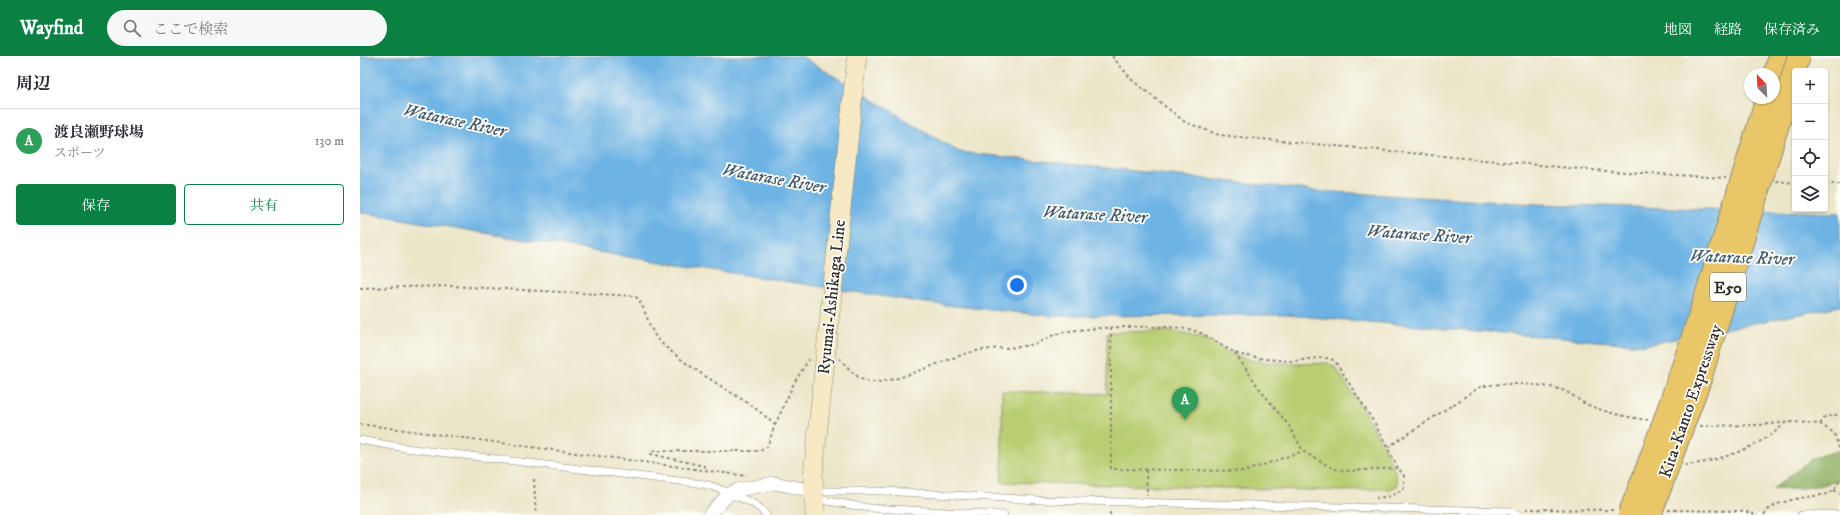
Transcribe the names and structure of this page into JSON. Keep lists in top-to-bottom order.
{
  "streets": {
    "highway": ["E50", "Kita-Kanto Expressway"],
    "main road": ["Ryumai-Ashikaga Line"]
  },
  "water": ["Watarase River"],
  "north": "top left",
  "page": {
    "header": "Wayfind",
    "search": "ここで検索",
    "nav": ["地図", "経路", "保存済み"],
    "heading": "周辺",
    "map_buttons": ["+", "−"],
    "list": [
      {
        "mark": "A",
        "name": "渡良瀬野球場",
        "note": "スポーツ",
        "value": "130 m"
      }
    ],
    "buttons": ["保存", "共有"],
    "pins": "A"
  }
}
